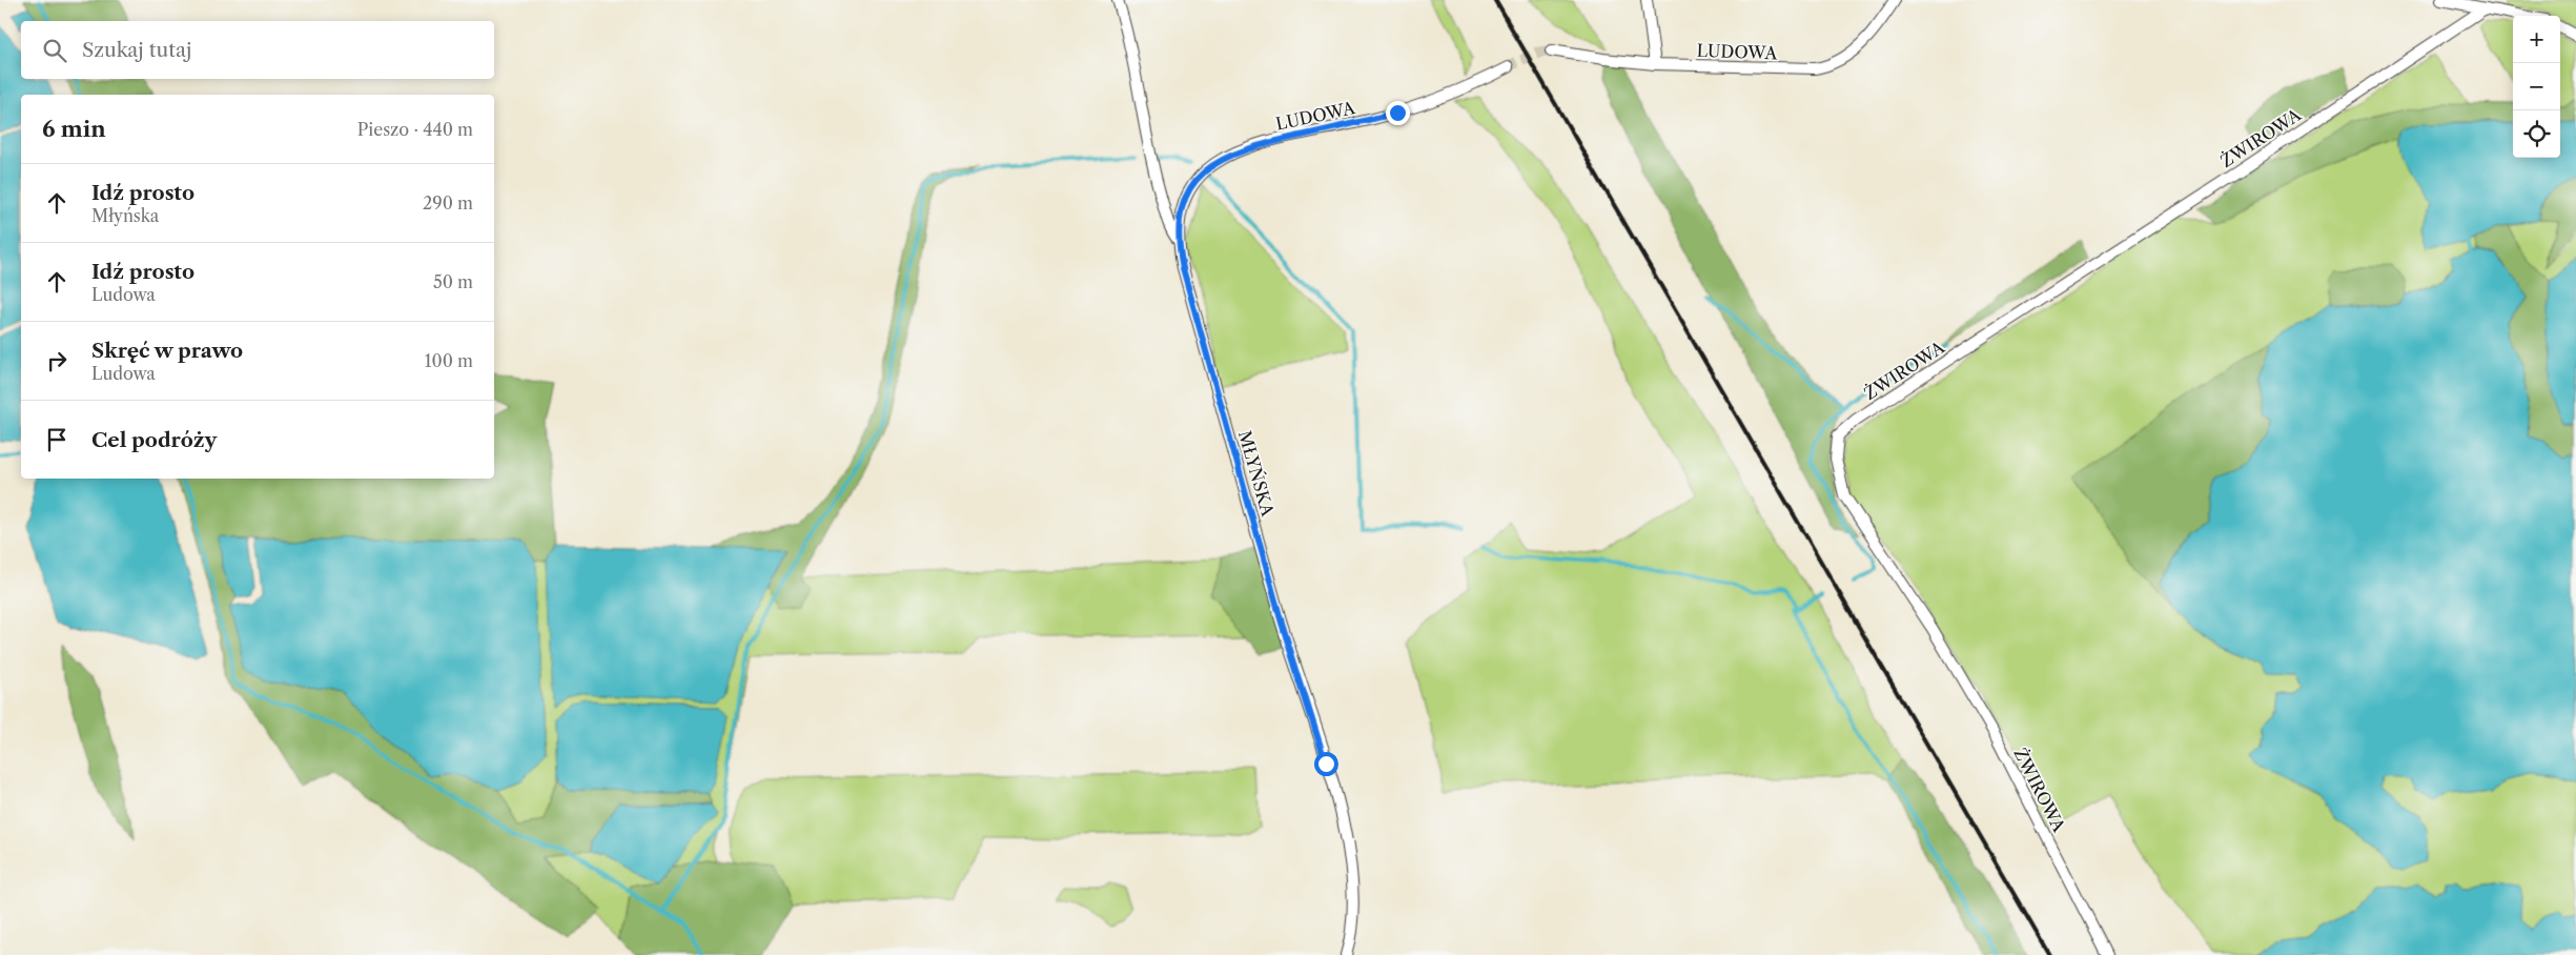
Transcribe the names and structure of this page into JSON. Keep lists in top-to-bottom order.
{
  "streets": {
    "street": ["LUDOWA", "ŻWIROWA", "MŁYŃSKA"]
  },
  "crossings": [
    ["LUDOWA", "MŁYŃSKA"]
  ],
  "page": {
    "map_buttons": ["+", "−"],
    "search": "Szukaj tutaj",
    "heading": ["6 min", "Pieszo · 440 m"],
    "list": [
      ["Idź prosto", "Młyńska", "290 m"],
      ["Idź prosto", "Ludowa", "50 m"],
      ["Skręć w prawo", "Ludowa", "100 m"],
      "Cel podróży"
    ]
  }
}
